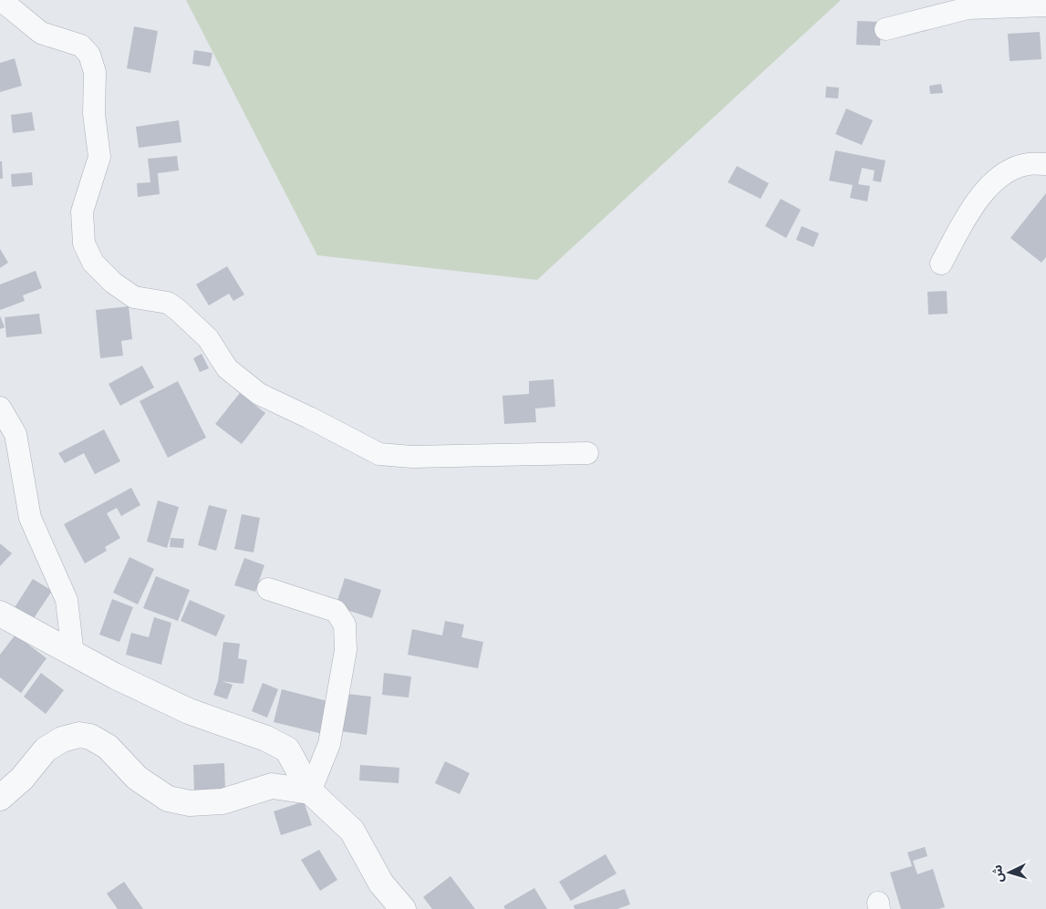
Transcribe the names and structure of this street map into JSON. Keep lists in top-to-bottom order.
{
  "north": "left"
}
